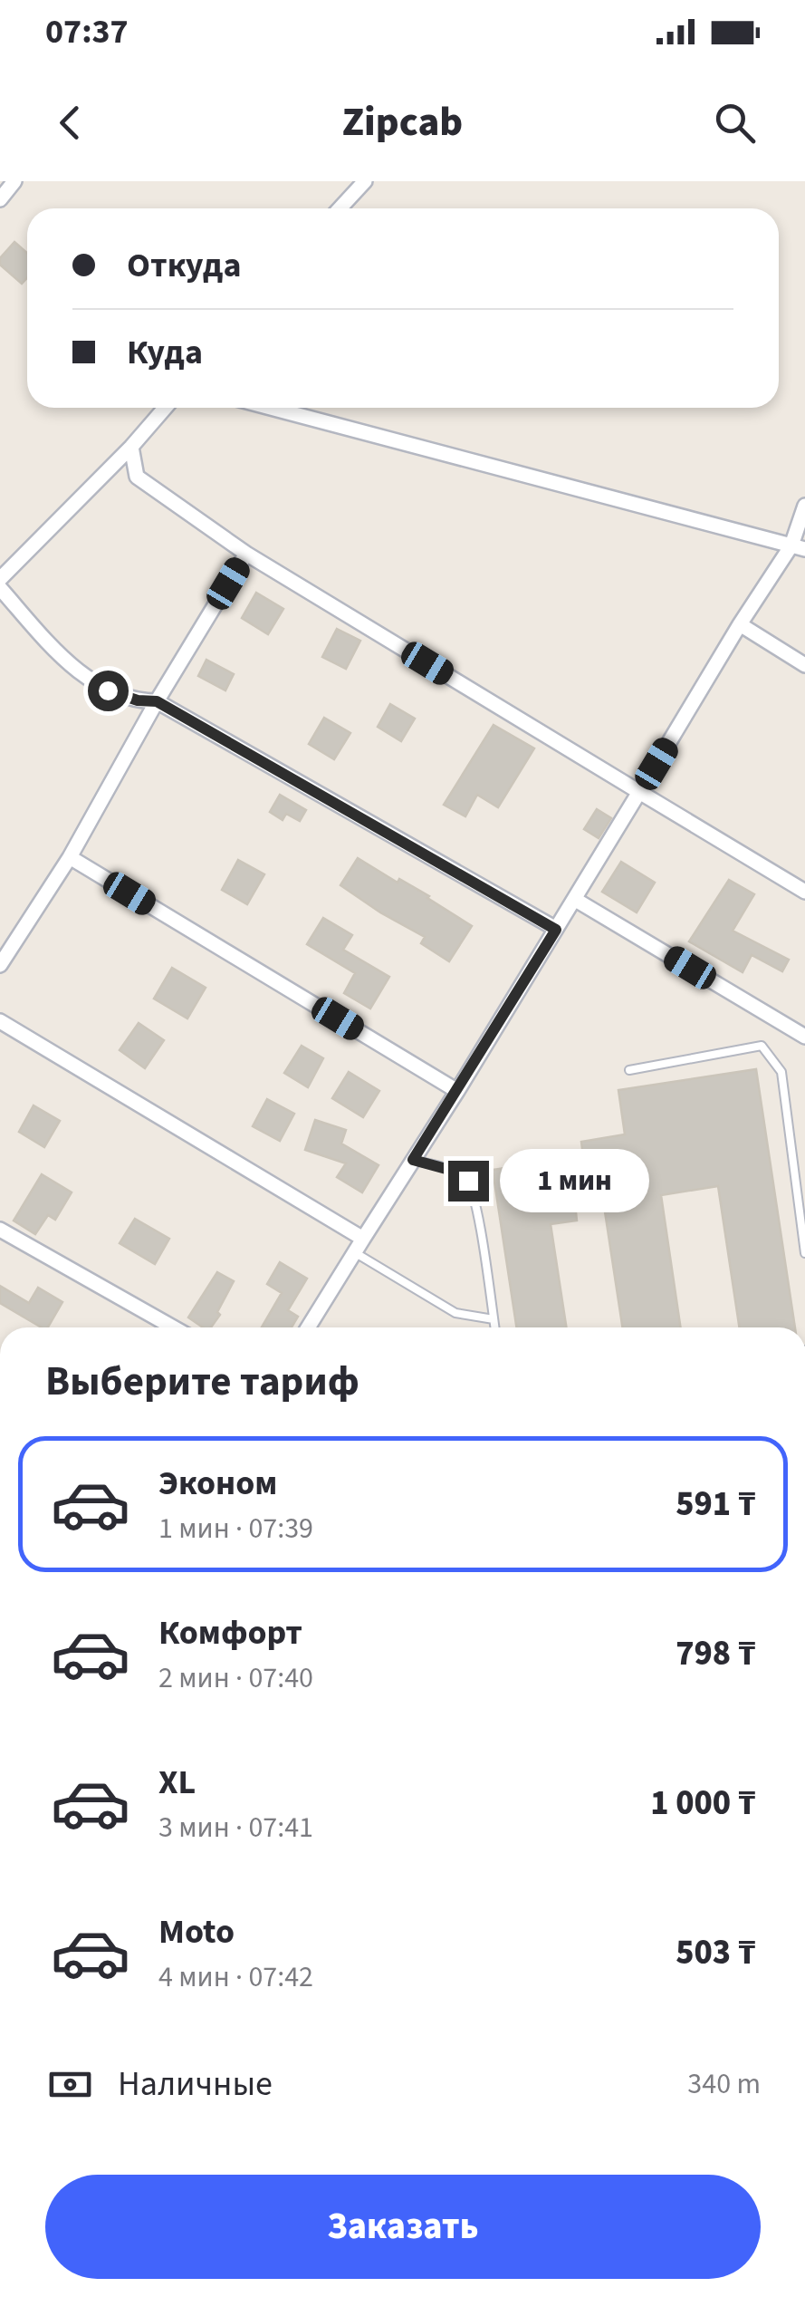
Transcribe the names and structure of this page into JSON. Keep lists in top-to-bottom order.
{
  "page": {
    "status": "07:37",
    "header": "Zipcab",
    "banner": ["Откуда", "Куда"],
    "bubble": "1 мин",
    "heading": "Выберите тариф",
    "list": [
      {
        "name": "Эконом",
        "note": "1 мин · 07:39",
        "value": "591 ₸"
      },
      {
        "name": "Комфорт",
        "note": "2 мин · 07:40",
        "value": "798 ₸"
      },
      {
        "name": "XL",
        "note": "3 мин · 07:41",
        "value": "1 000 ₸"
      },
      {
        "name": "Moto",
        "note": "4 мин · 07:42",
        "value": "503 ₸"
      }
    ],
    "pay": ["Наличные", "340 m"],
    "buttons": "Заказать"
  }
}
